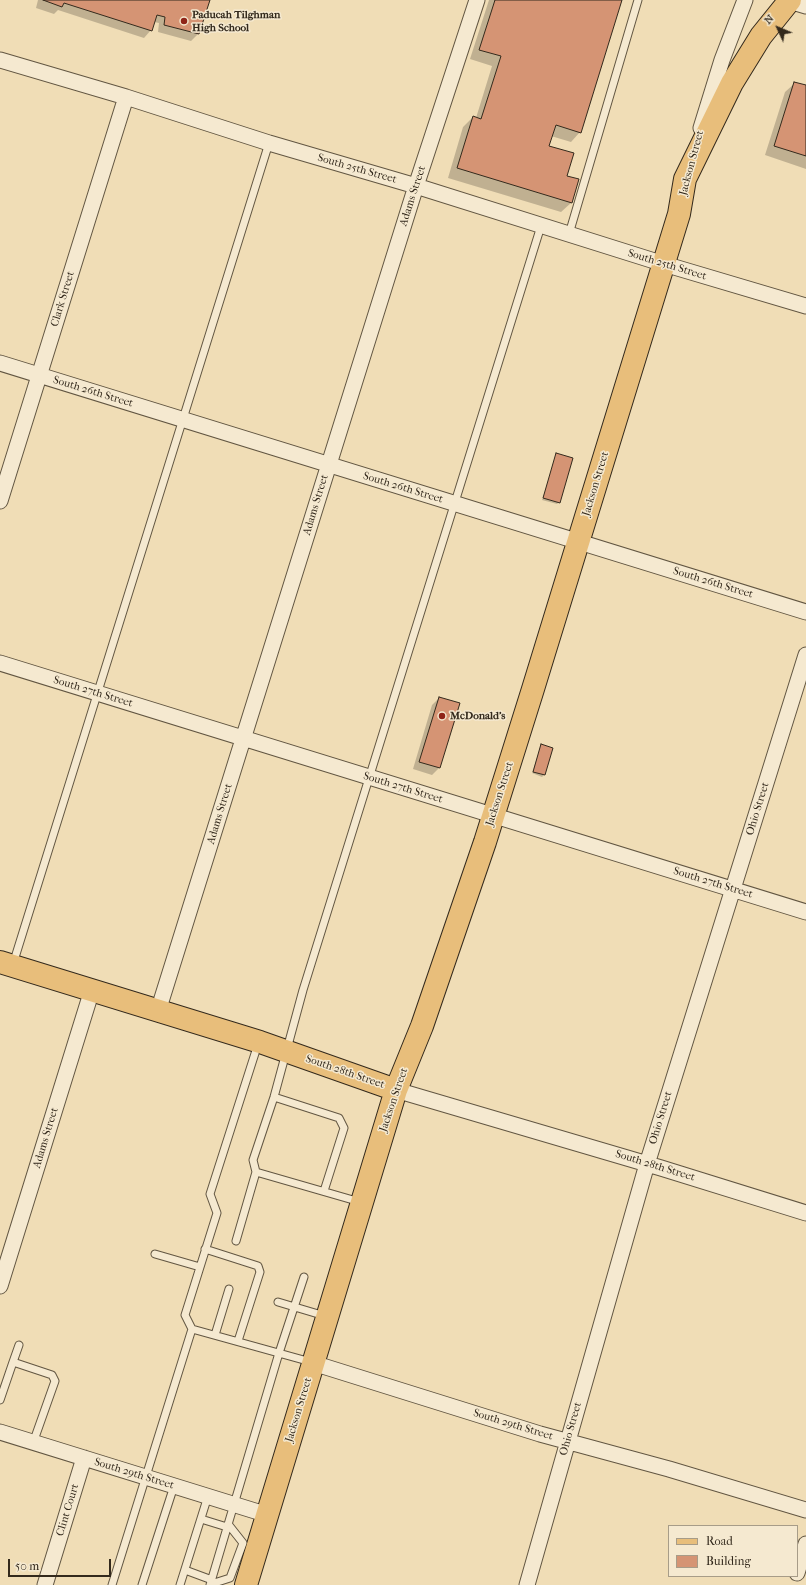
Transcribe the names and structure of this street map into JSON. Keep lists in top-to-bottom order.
{
  "streets": {
    "main road": ["Jackson Street", "South 28th Street"],
    "street": [
      "South 25th Street",
      "Adams Street",
      "Clark Street",
      "South 26th Street",
      "South 27th Street",
      "Ohio Street",
      "South 29th Street",
      "Clint Court"
    ]
  },
  "crossings": [
    ["Jackson Street", "South 25th Street"],
    ["Jackson Street", "South 26th Street"],
    ["Jackson Street", "South 27th Street"],
    ["Jackson Street", "South 28th Street"],
    ["Jackson Street", "South 29th Street"],
    ["South 25th Street", "Adams Street"],
    ["South 25th Street", "Clark Street"],
    ["Adams Street", "South 26th Street"],
    ["Adams Street", "South 27th Street"],
    ["Adams Street", "South 28th Street"],
    ["Clark Street", "South 26th Street"],
    ["South 27th Street", "Ohio Street"],
    ["Ohio Street", "South 28th Street"],
    ["Ohio Street", "South 29th Street"],
    ["South 29th Street", "Clint Court"]
  ],
  "places": ["Paducah Tilghman High School", "McDonald's"],
  "legend": ["Road", "Building"],
  "scale_bar": "50 m",
  "north": "top left"
}
